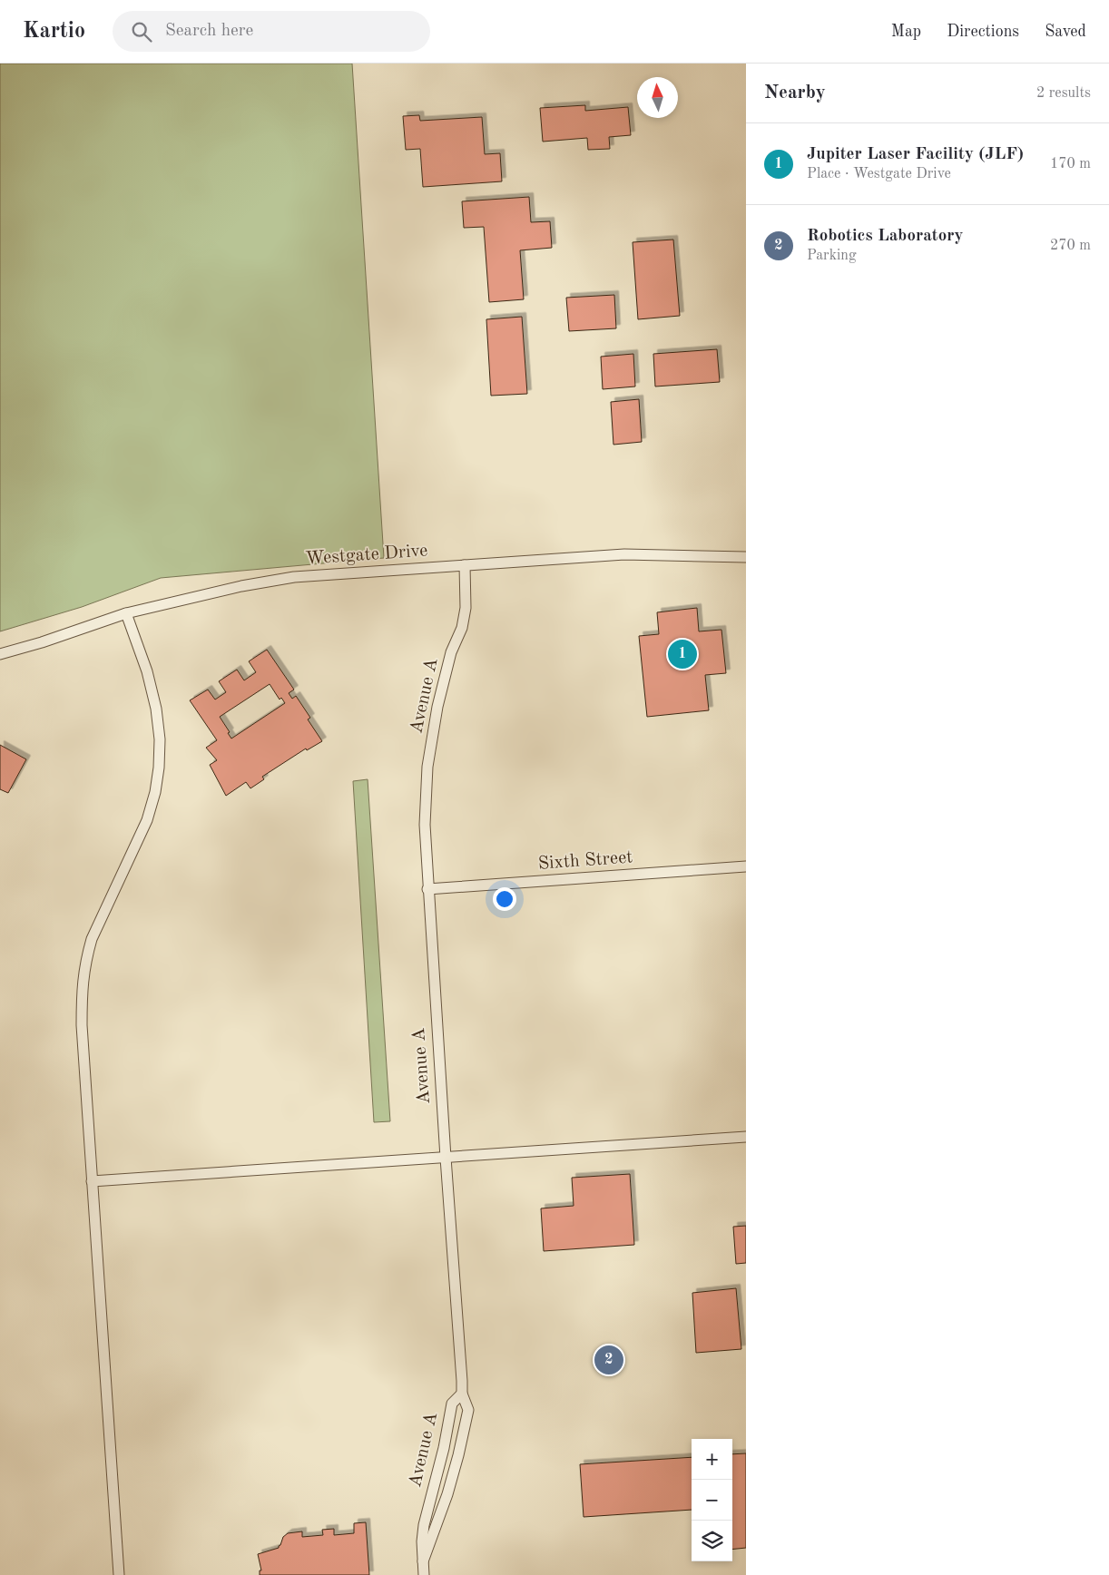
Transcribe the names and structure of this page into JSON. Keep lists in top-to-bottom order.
{
  "streets": {
    "street": ["Westgate Drive", "Avenue A", "Sixth Street"]
  },
  "crossings": [
    ["Westgate Drive", "Avenue A"],
    ["Avenue A", "Sixth Street"]
  ],
  "north": "top",
  "page": {
    "header": "Kartio",
    "search": "Search here",
    "nav": ["Map", "Directions", "Saved"],
    "heading": ["Nearby", "2 results"],
    "list": [
      {
        "mark": "1",
        "name": "Jupiter Laser Facility (JLF)",
        "note": "Place · Westgate Drive",
        "value": "170 m"
      },
      {
        "mark": "2",
        "name": "Robotics Laboratory",
        "note": "Parking",
        "value": "270 m"
      }
    ],
    "pins": ["1", "2"],
    "map_buttons": ["+", "−"]
  }
}
